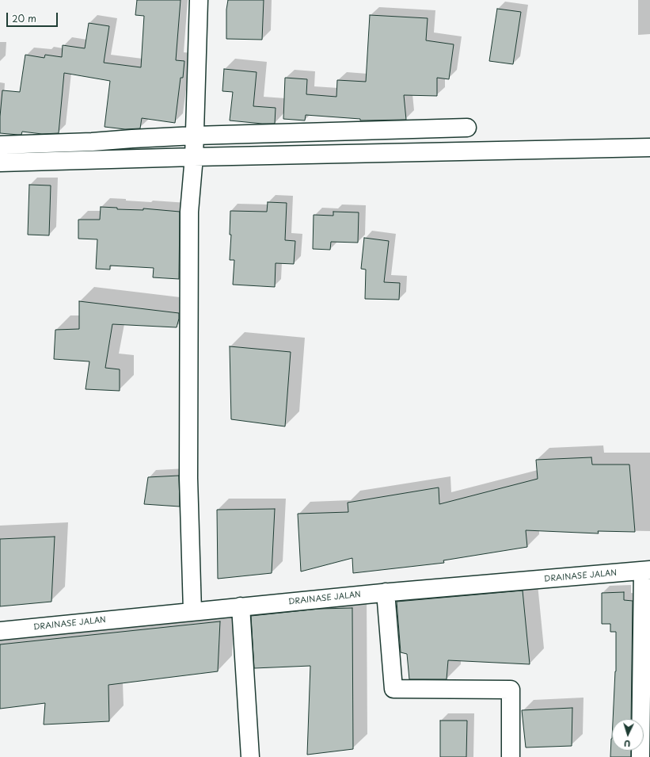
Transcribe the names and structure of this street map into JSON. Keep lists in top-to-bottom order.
{
  "streets": {
    "street": ["DRAINASE JALAN"]
  },
  "scale_bar": "20 m",
  "north": "bottom"
}
